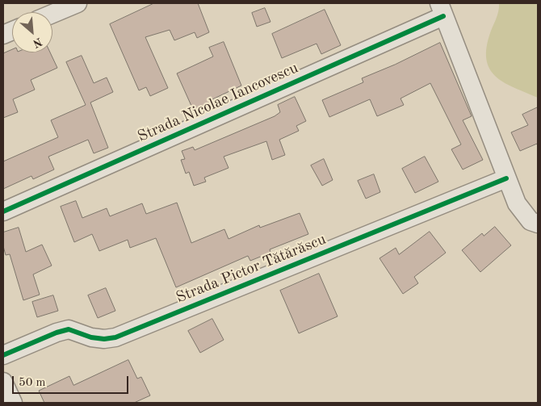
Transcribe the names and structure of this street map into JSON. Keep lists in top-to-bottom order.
{
  "streets": {
    "street": ["Strada Nicolae Iancovescu", "Strada Pictor Tătărăscu"]
  },
  "scale_bar": "50 m",
  "north": "bottom right"
}
